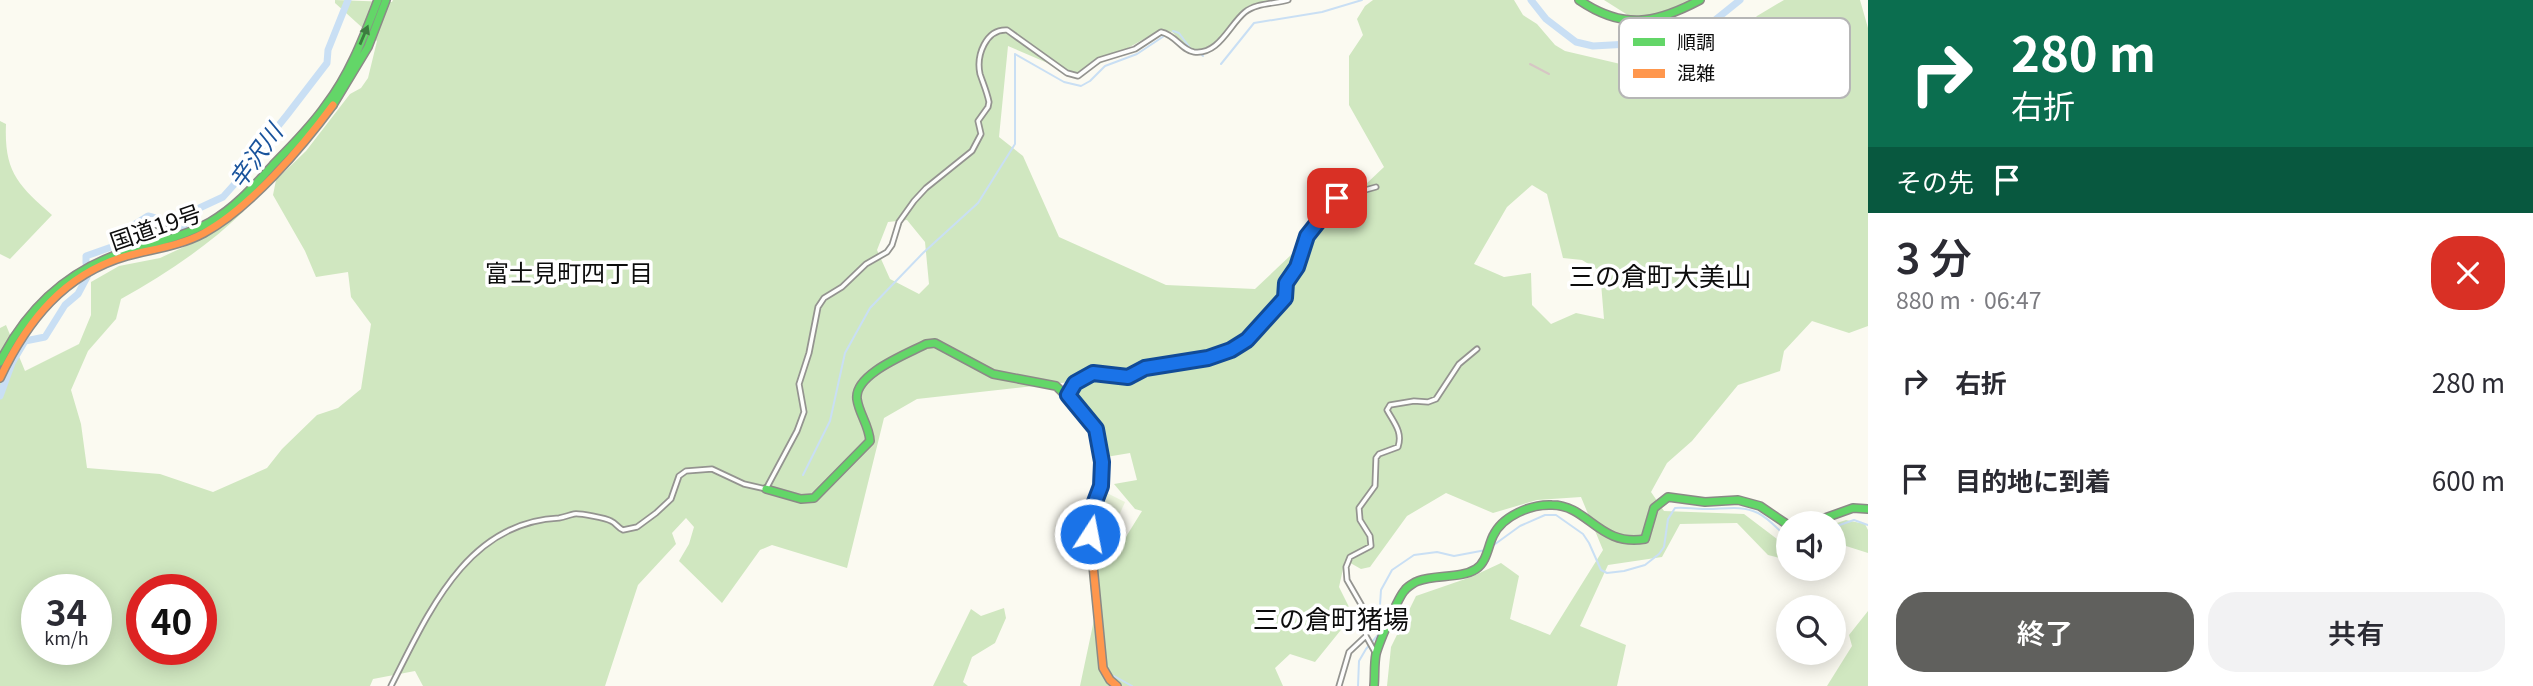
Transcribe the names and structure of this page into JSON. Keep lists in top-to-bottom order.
{
  "streets": {
    "main road": ["国道19号"]
  },
  "districts": ["富士見町四丁目", "三の倉町大美山", "三の倉町猪場"],
  "water": ["辛沢川"],
  "legend": ["順調", "混雑"],
  "page": {
    "turn": ["280 m", "右折"],
    "then": "その先",
    "heading": ["3 分", "880 m · 06:47"],
    "list": [
      {
        "name": "右折",
        "value": "280 m"
      },
      {
        "name": "目的地に到着",
        "value": "600 m"
      }
    ],
    "speed": "34 km/h",
    "limit": "40",
    "buttons": ["終了", "共有"]
  }
}
